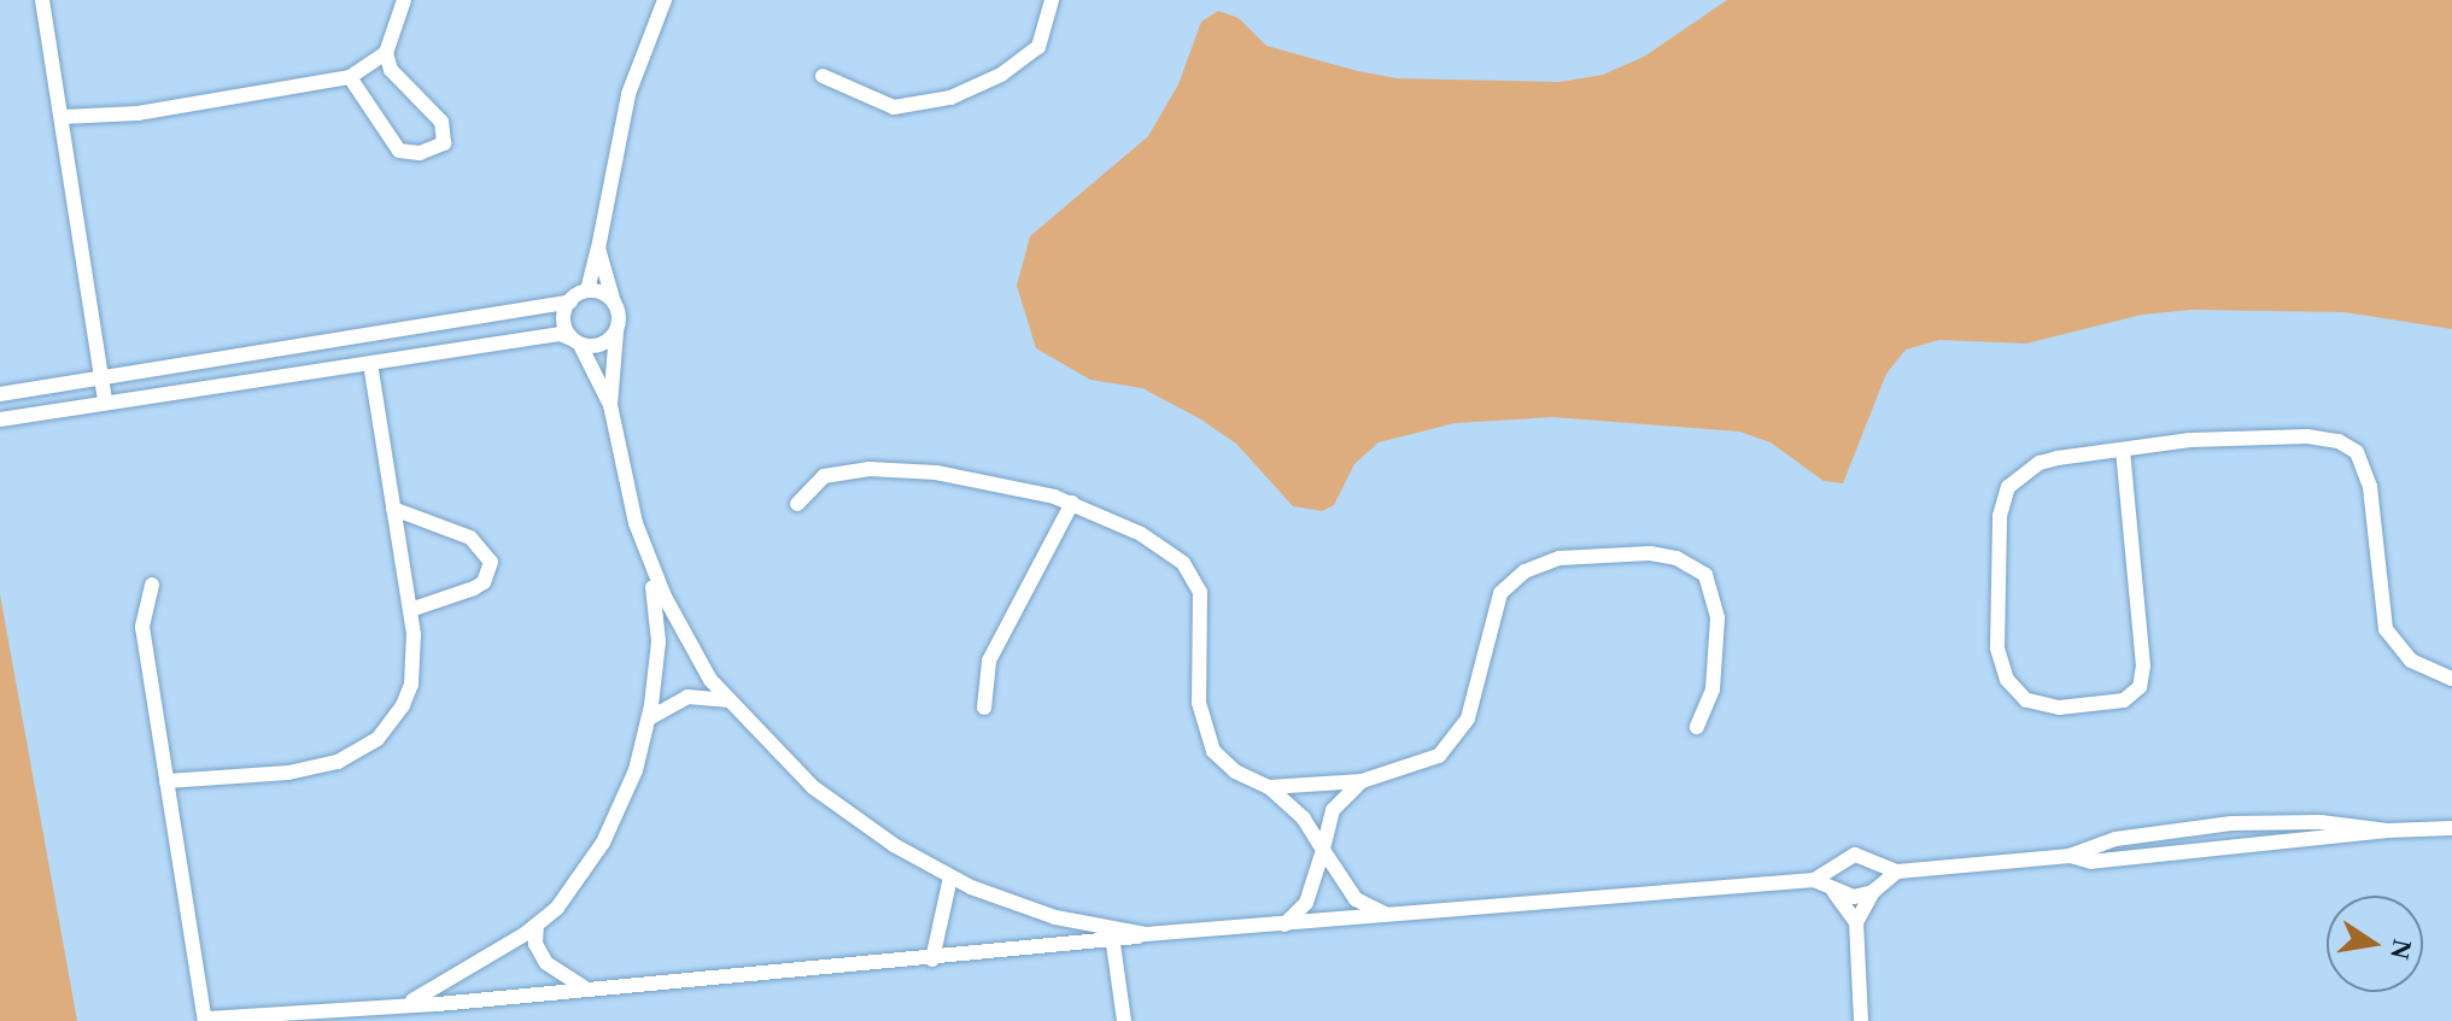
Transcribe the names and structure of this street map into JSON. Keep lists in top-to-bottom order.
{
  "north": "right"
}
